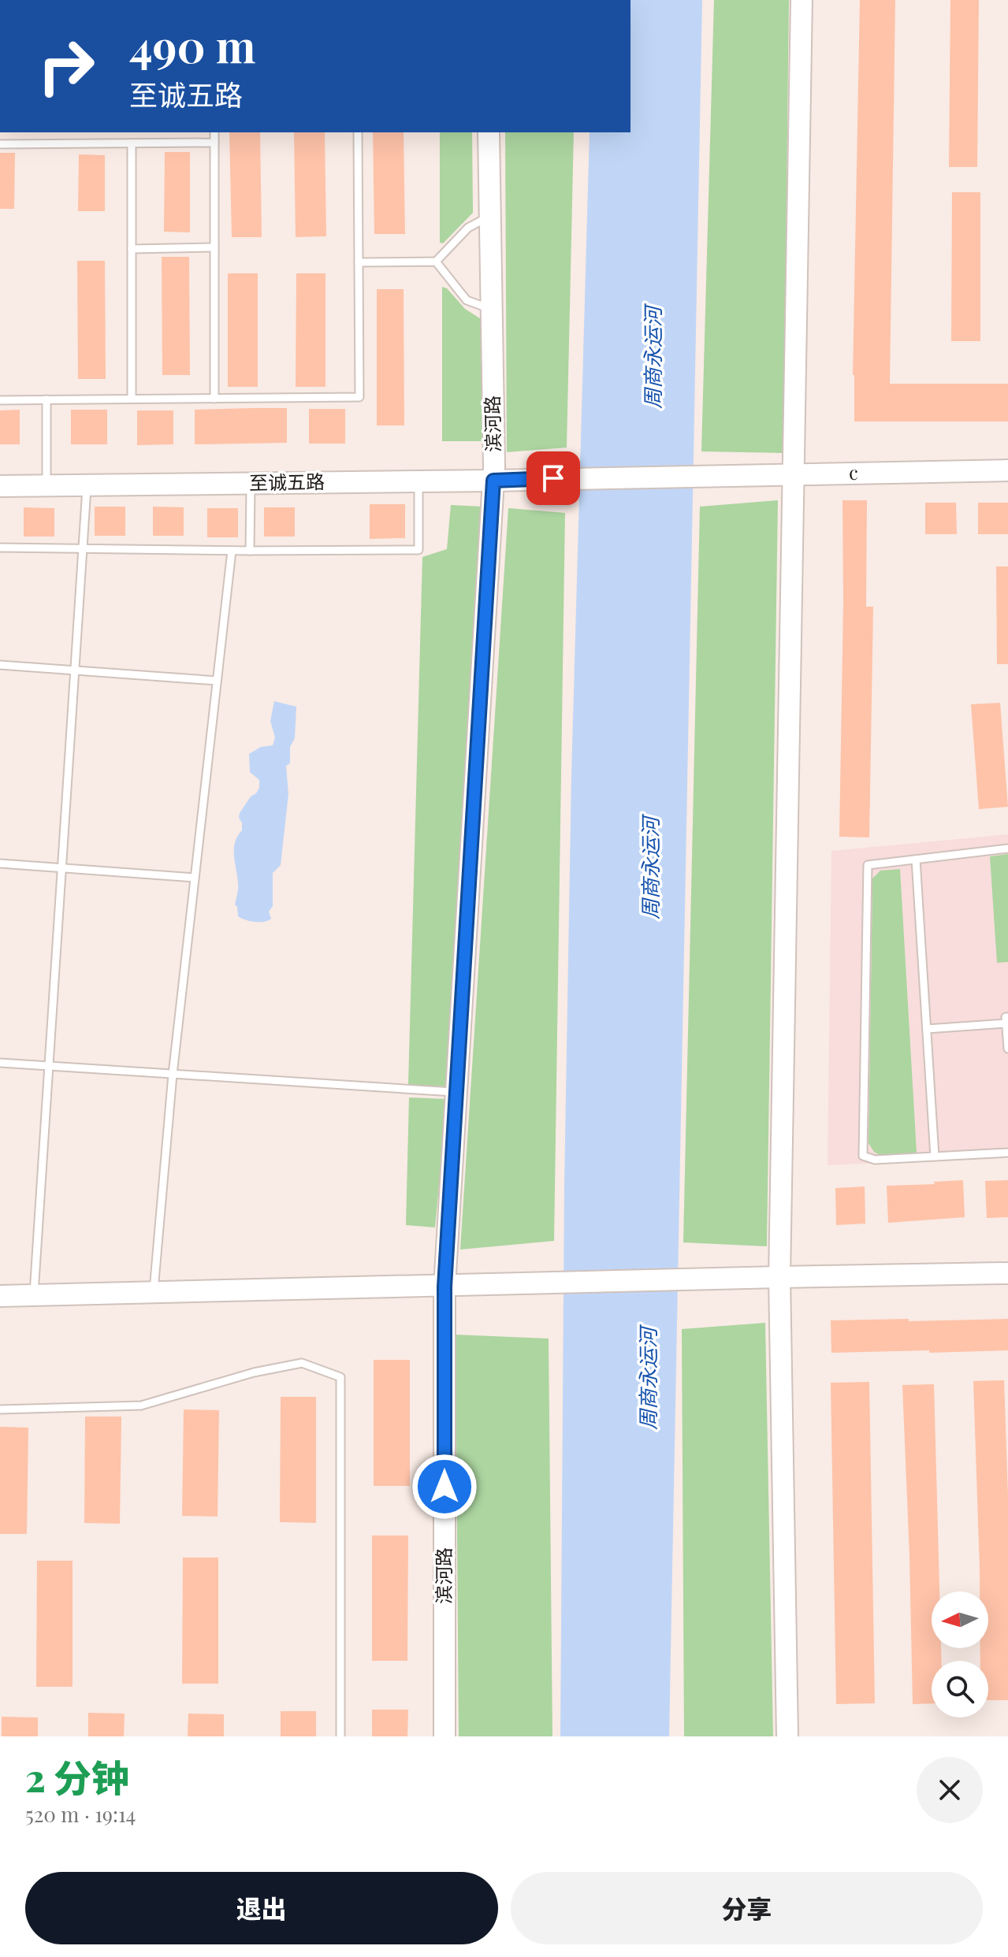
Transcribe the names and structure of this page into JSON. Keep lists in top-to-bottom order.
{
  "streets": {
    "street": ["滨河路", "c", "至诚五路"]
  },
  "crossings": [
    ["滨河路", "至诚五路"],
    ["c", "至诚五路"]
  ],
  "water": ["周商永运河"],
  "north": "left",
  "page": {
    "turn": ["490 m", "至诚五路"],
    "heading": ["2 分钟", "520 m · 19:14"],
    "buttons": ["退出", "分享"]
  }
}
